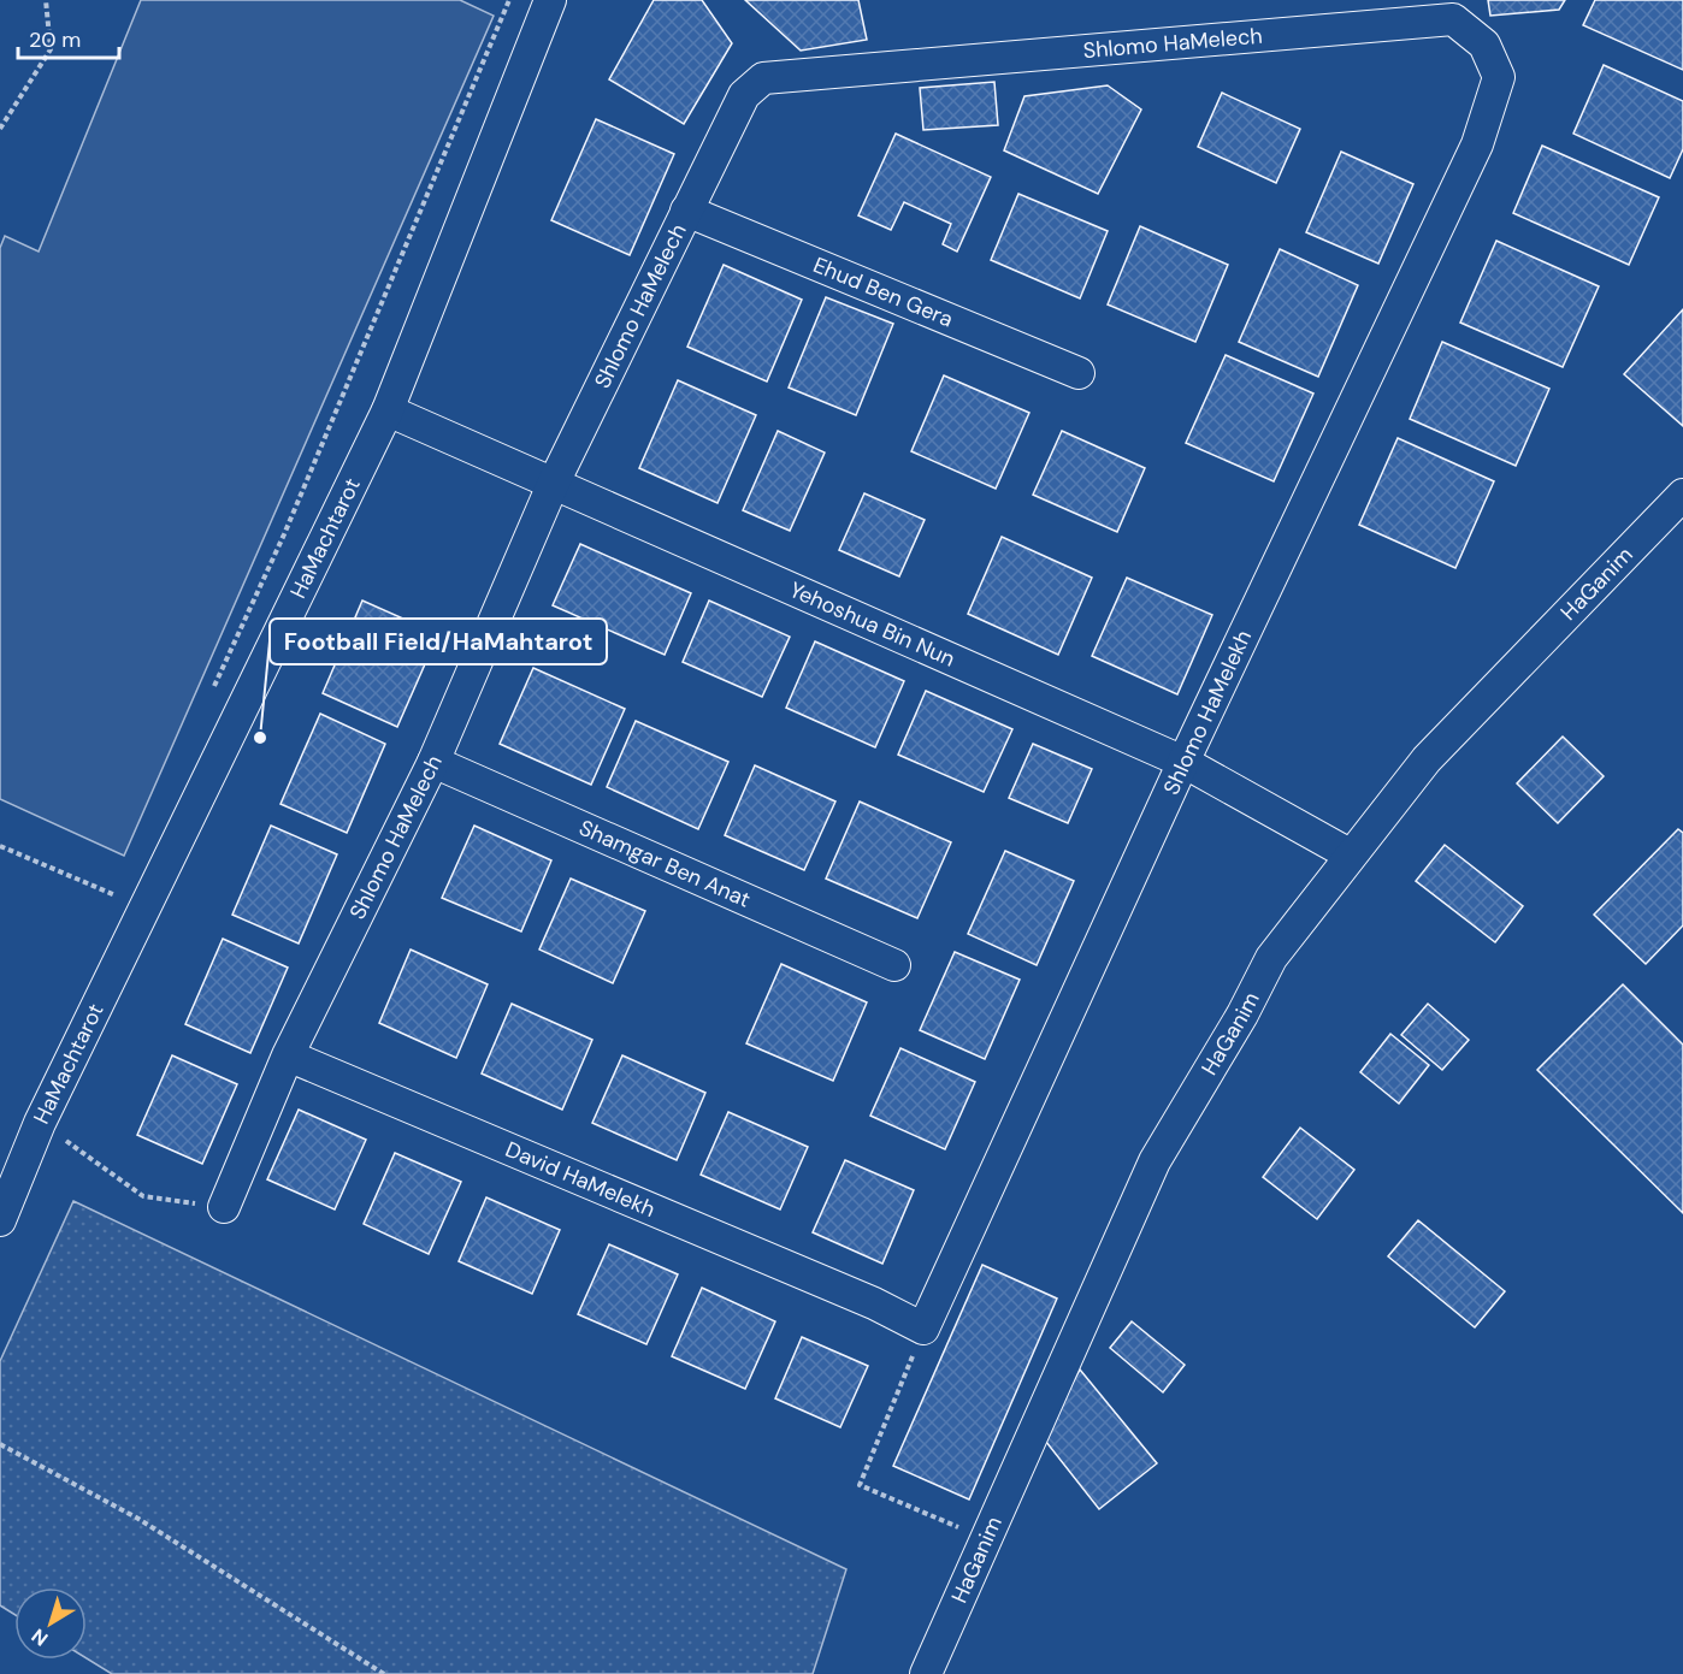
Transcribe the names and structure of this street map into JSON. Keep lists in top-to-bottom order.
{
  "streets": {
    "street": [
      "Shlomo HaMelech",
      "Ehud Ben Gera",
      "HaMachtarot",
      "HaGanim",
      "Yehoshua Bin Nun",
      "Shlomo HaMelekh",
      "Shamgar Ben Anat",
      "David HaMelekh"
    ]
  },
  "crossings": [
    ["Shlomo HaMelech", "Ehud Ben Gera"],
    ["Shlomo HaMelech", "Yehoshua Bin Nun"],
    ["Shlomo HaMelech", "Shlomo HaMelekh"],
    ["Shlomo HaMelech", "Shamgar Ben Anat"],
    ["Shlomo HaMelech", "David HaMelekh"],
    ["HaMachtarot", "Yehoshua Bin Nun"],
    ["HaGanim", "Yehoshua Bin Nun"],
    ["Yehoshua Bin Nun", "Shlomo HaMelekh"],
    ["Shlomo HaMelekh", "David HaMelekh"]
  ],
  "places": ["Football Field/HaMahtarot"],
  "scale_bar": "20 m",
  "north": "bottom left"
}
